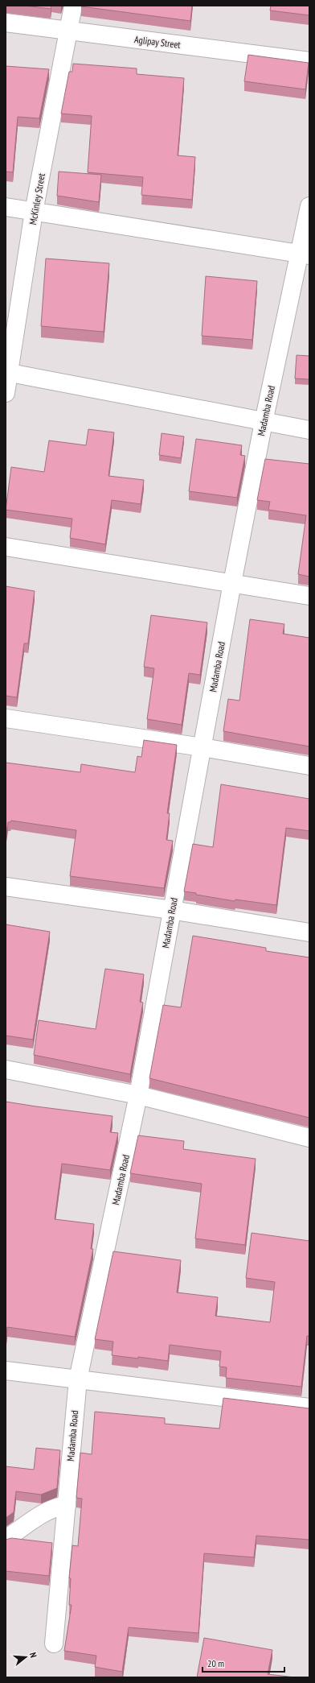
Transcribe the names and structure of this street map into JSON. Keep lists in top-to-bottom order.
{
  "streets": {
    "street": ["Aglipay Street", "McKinley Street", "Madamba Road"]
  },
  "crossings": [
    ["Aglipay Street", "McKinley Street"]
  ],
  "scale_bar": "20 m",
  "north": "right"
}
